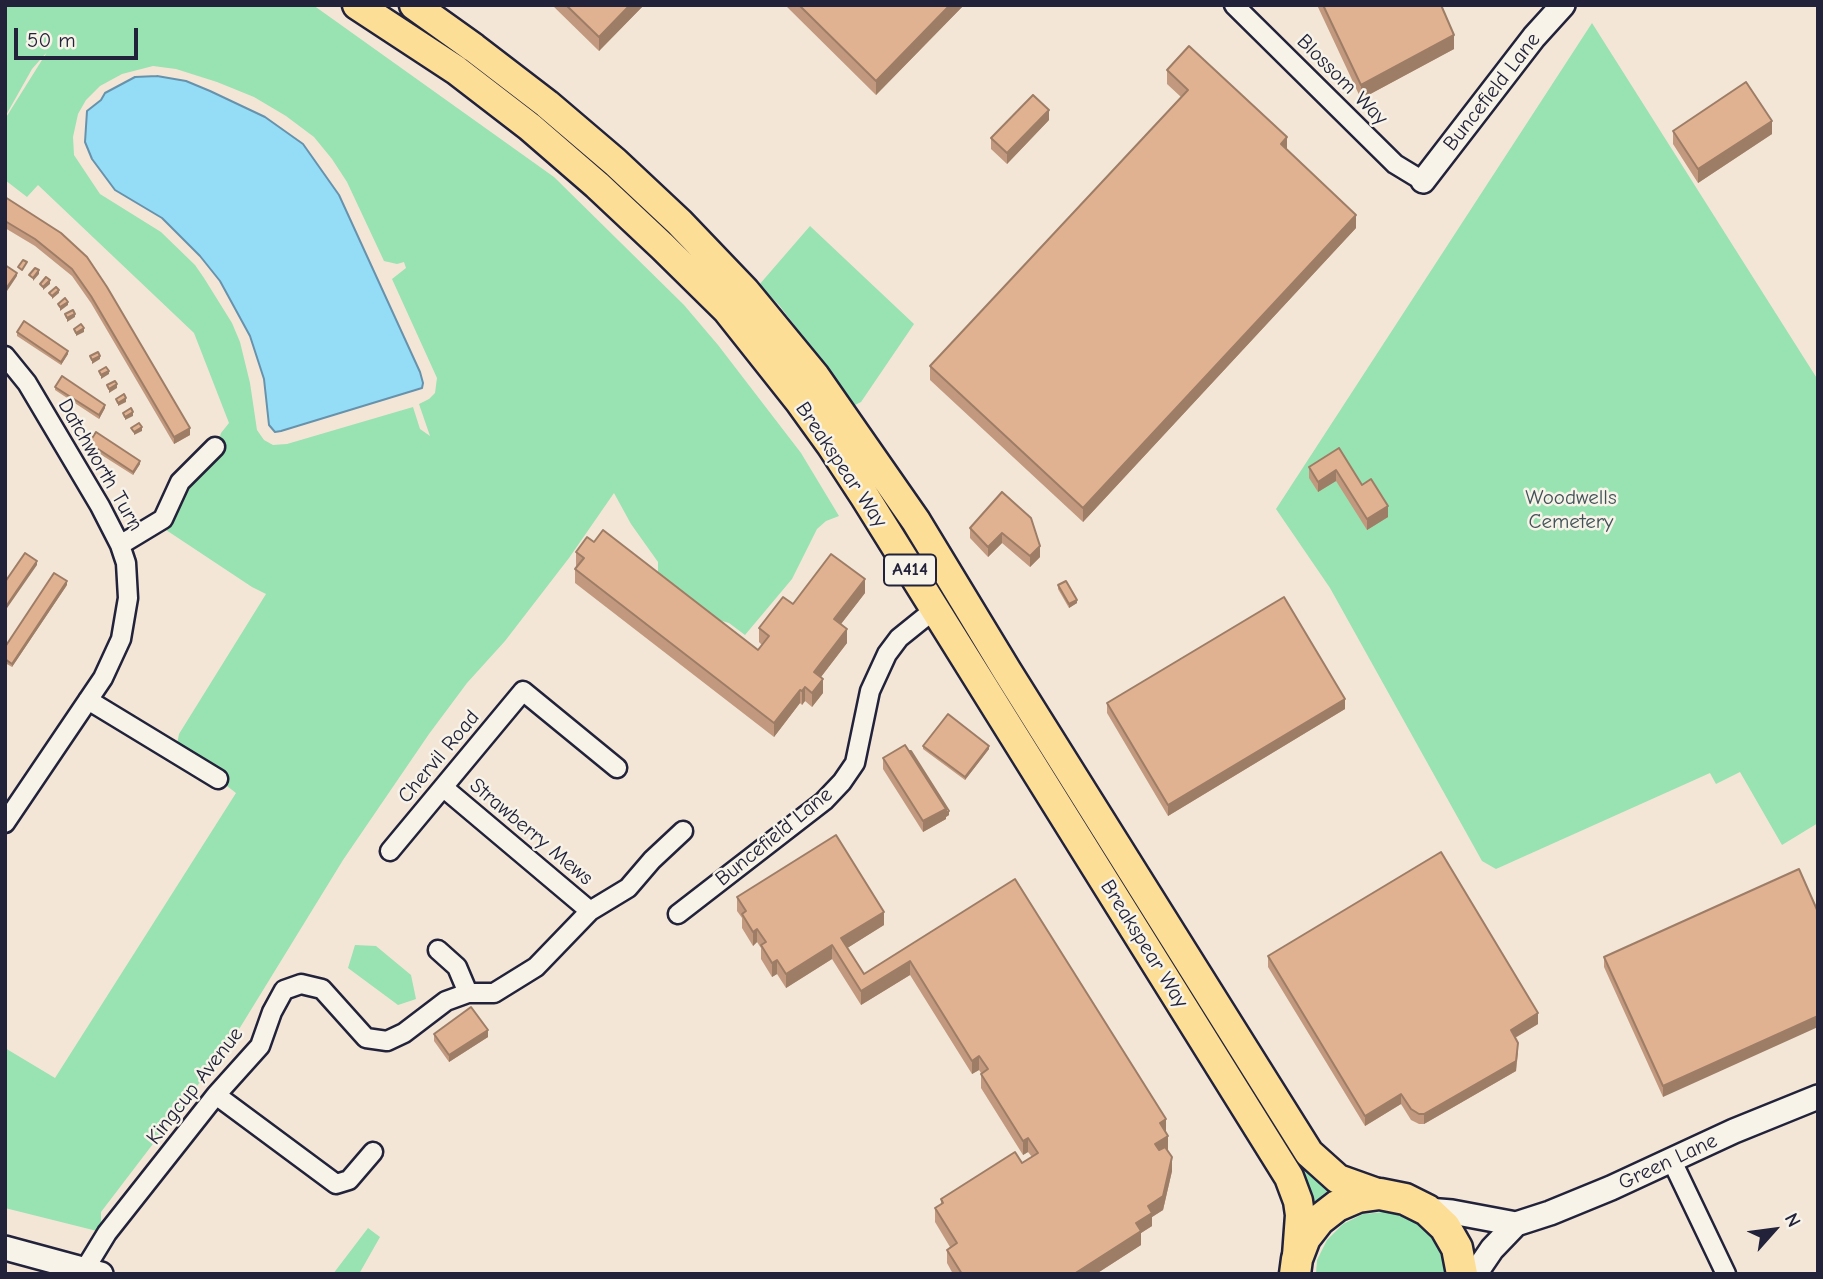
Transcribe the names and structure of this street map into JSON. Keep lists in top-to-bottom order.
{
  "streets": {
    "main road": ["Breakspear Way", "A414"],
    "street": [
      "Blossom Way",
      "Buncefield Lane",
      "Datchworth Turn",
      "Chervil Road",
      "Strawberry Mews",
      "Kingcup Avenue",
      "Green Lane"
    ]
  },
  "crossings": [
    ["Blossom Way", "Buncefield Lane"],
    ["Buncefield Lane", "Breakspear Way"],
    ["Chervil Road", "Strawberry Mews"],
    ["Strawberry Mews", "Kingcup Avenue"]
  ],
  "parks": ["Woodwells Cemetery"],
  "scale_bar": "50 m",
  "north": "top right"
}
